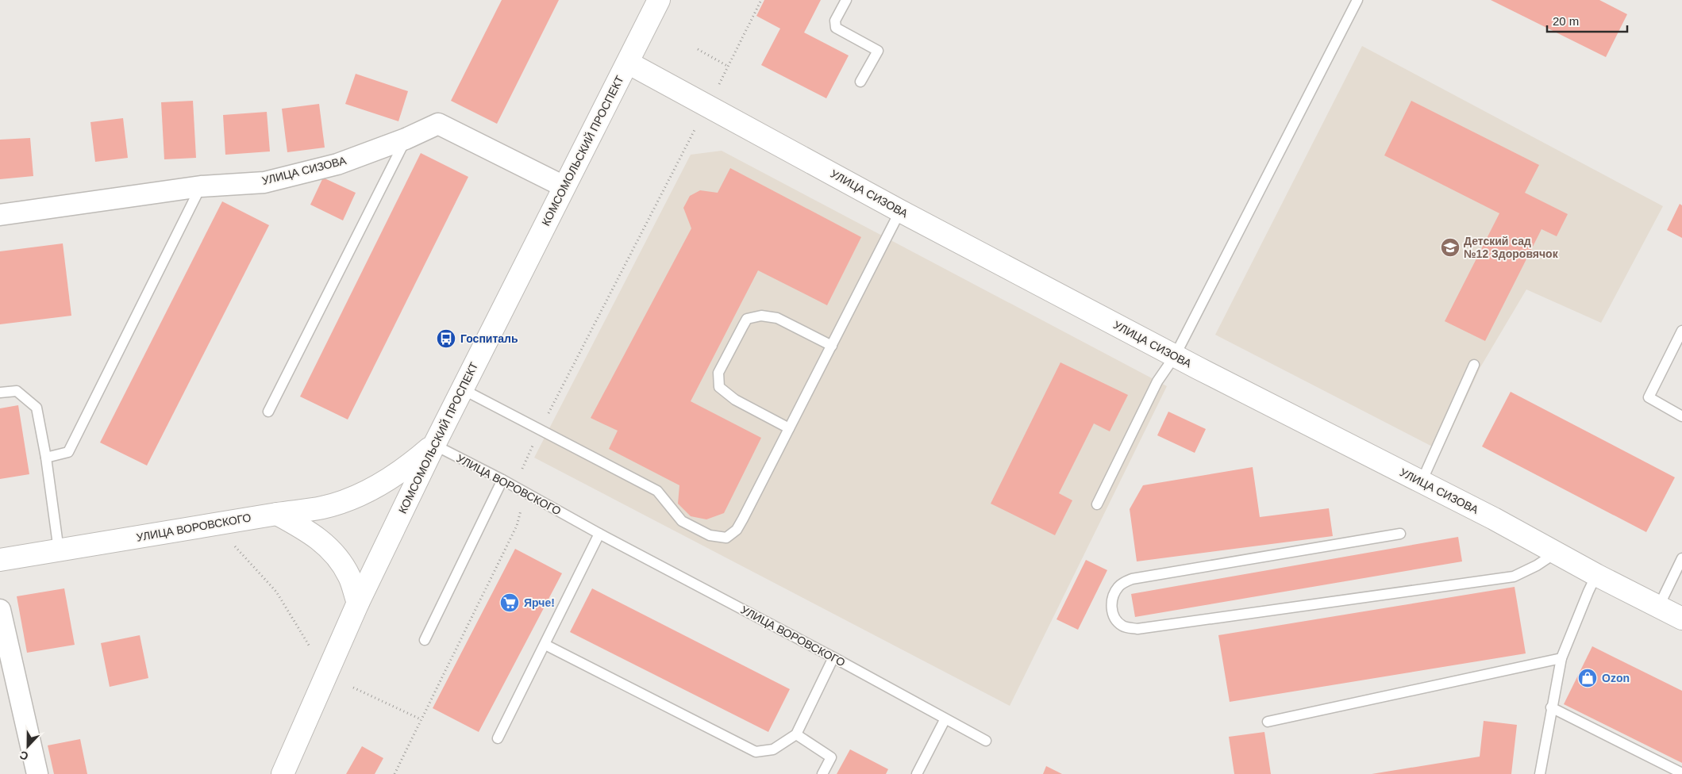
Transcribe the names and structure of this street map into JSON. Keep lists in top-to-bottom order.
{
  "streets": {
    "main road": ["КОМСОМОЛЬСКИЙ ПРОСПЕКТ", "УЛИЦА СИЗОВА", "УЛИЦА ВОРОВСКОГО"]
  },
  "crossings": [
    ["КОМСОМОЛЬСКИЙ ПРОСПЕКТ", "УЛИЦА СИЗОВА"],
    ["КОМСОМОЛЬСКИЙ ПРОСПЕКТ", "УЛИЦА ВОРОВСКОГО"]
  ],
  "places": {
    "school or university": ["Детский сад №12 Здоровячок"],
    "bus stop": ["Госпиталь"],
    "supermarket": ["Ярче!"],
    "shop": ["Ozon"]
  },
  "scale_bar": "20 m",
  "north": "bottom"
}
